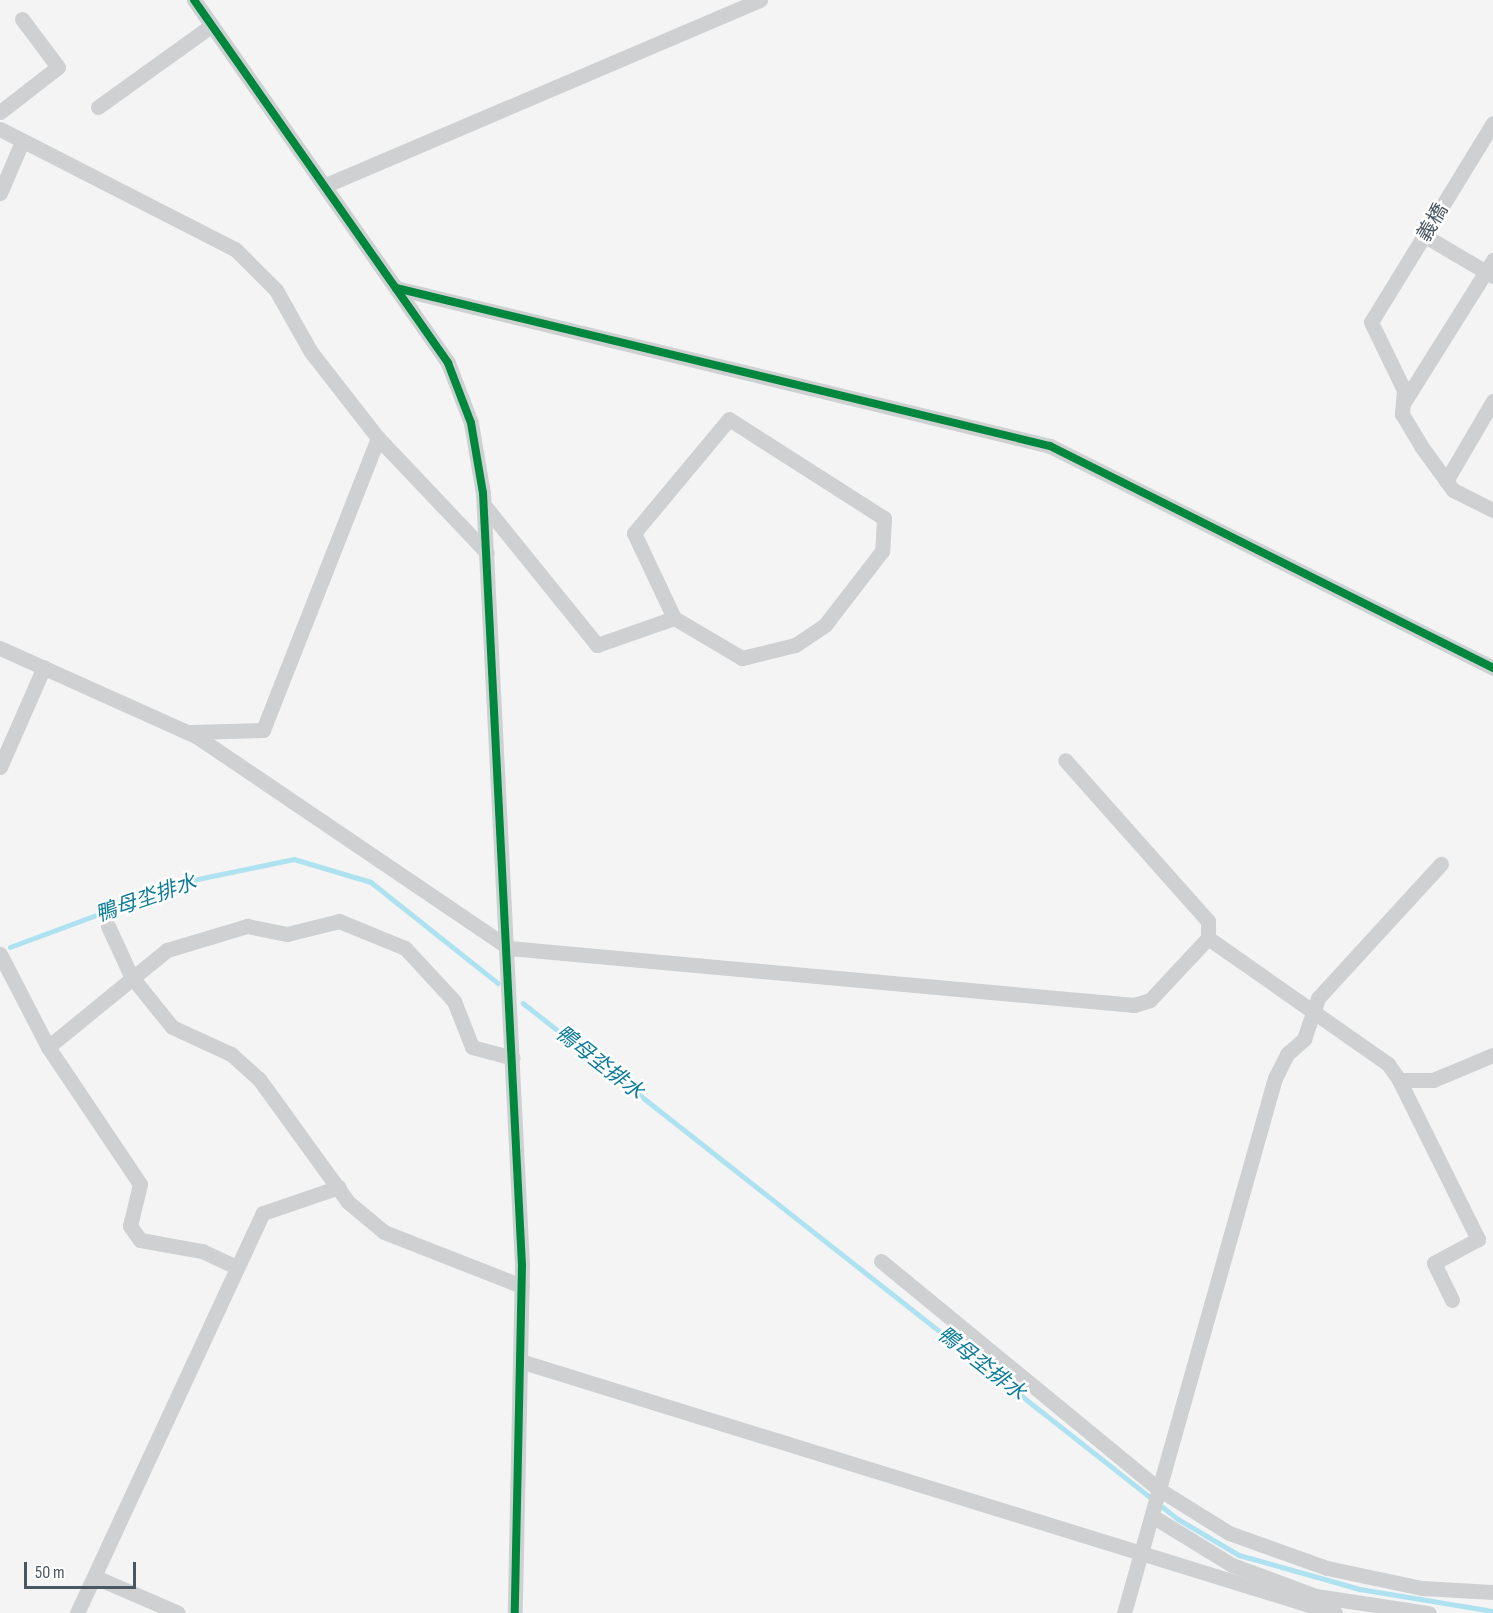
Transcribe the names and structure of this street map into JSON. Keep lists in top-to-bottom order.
{
  "streets": {
    "street": ["義橋"]
  },
  "water": ["鴨母坔排水"],
  "scale_bar": "50 m"
}
